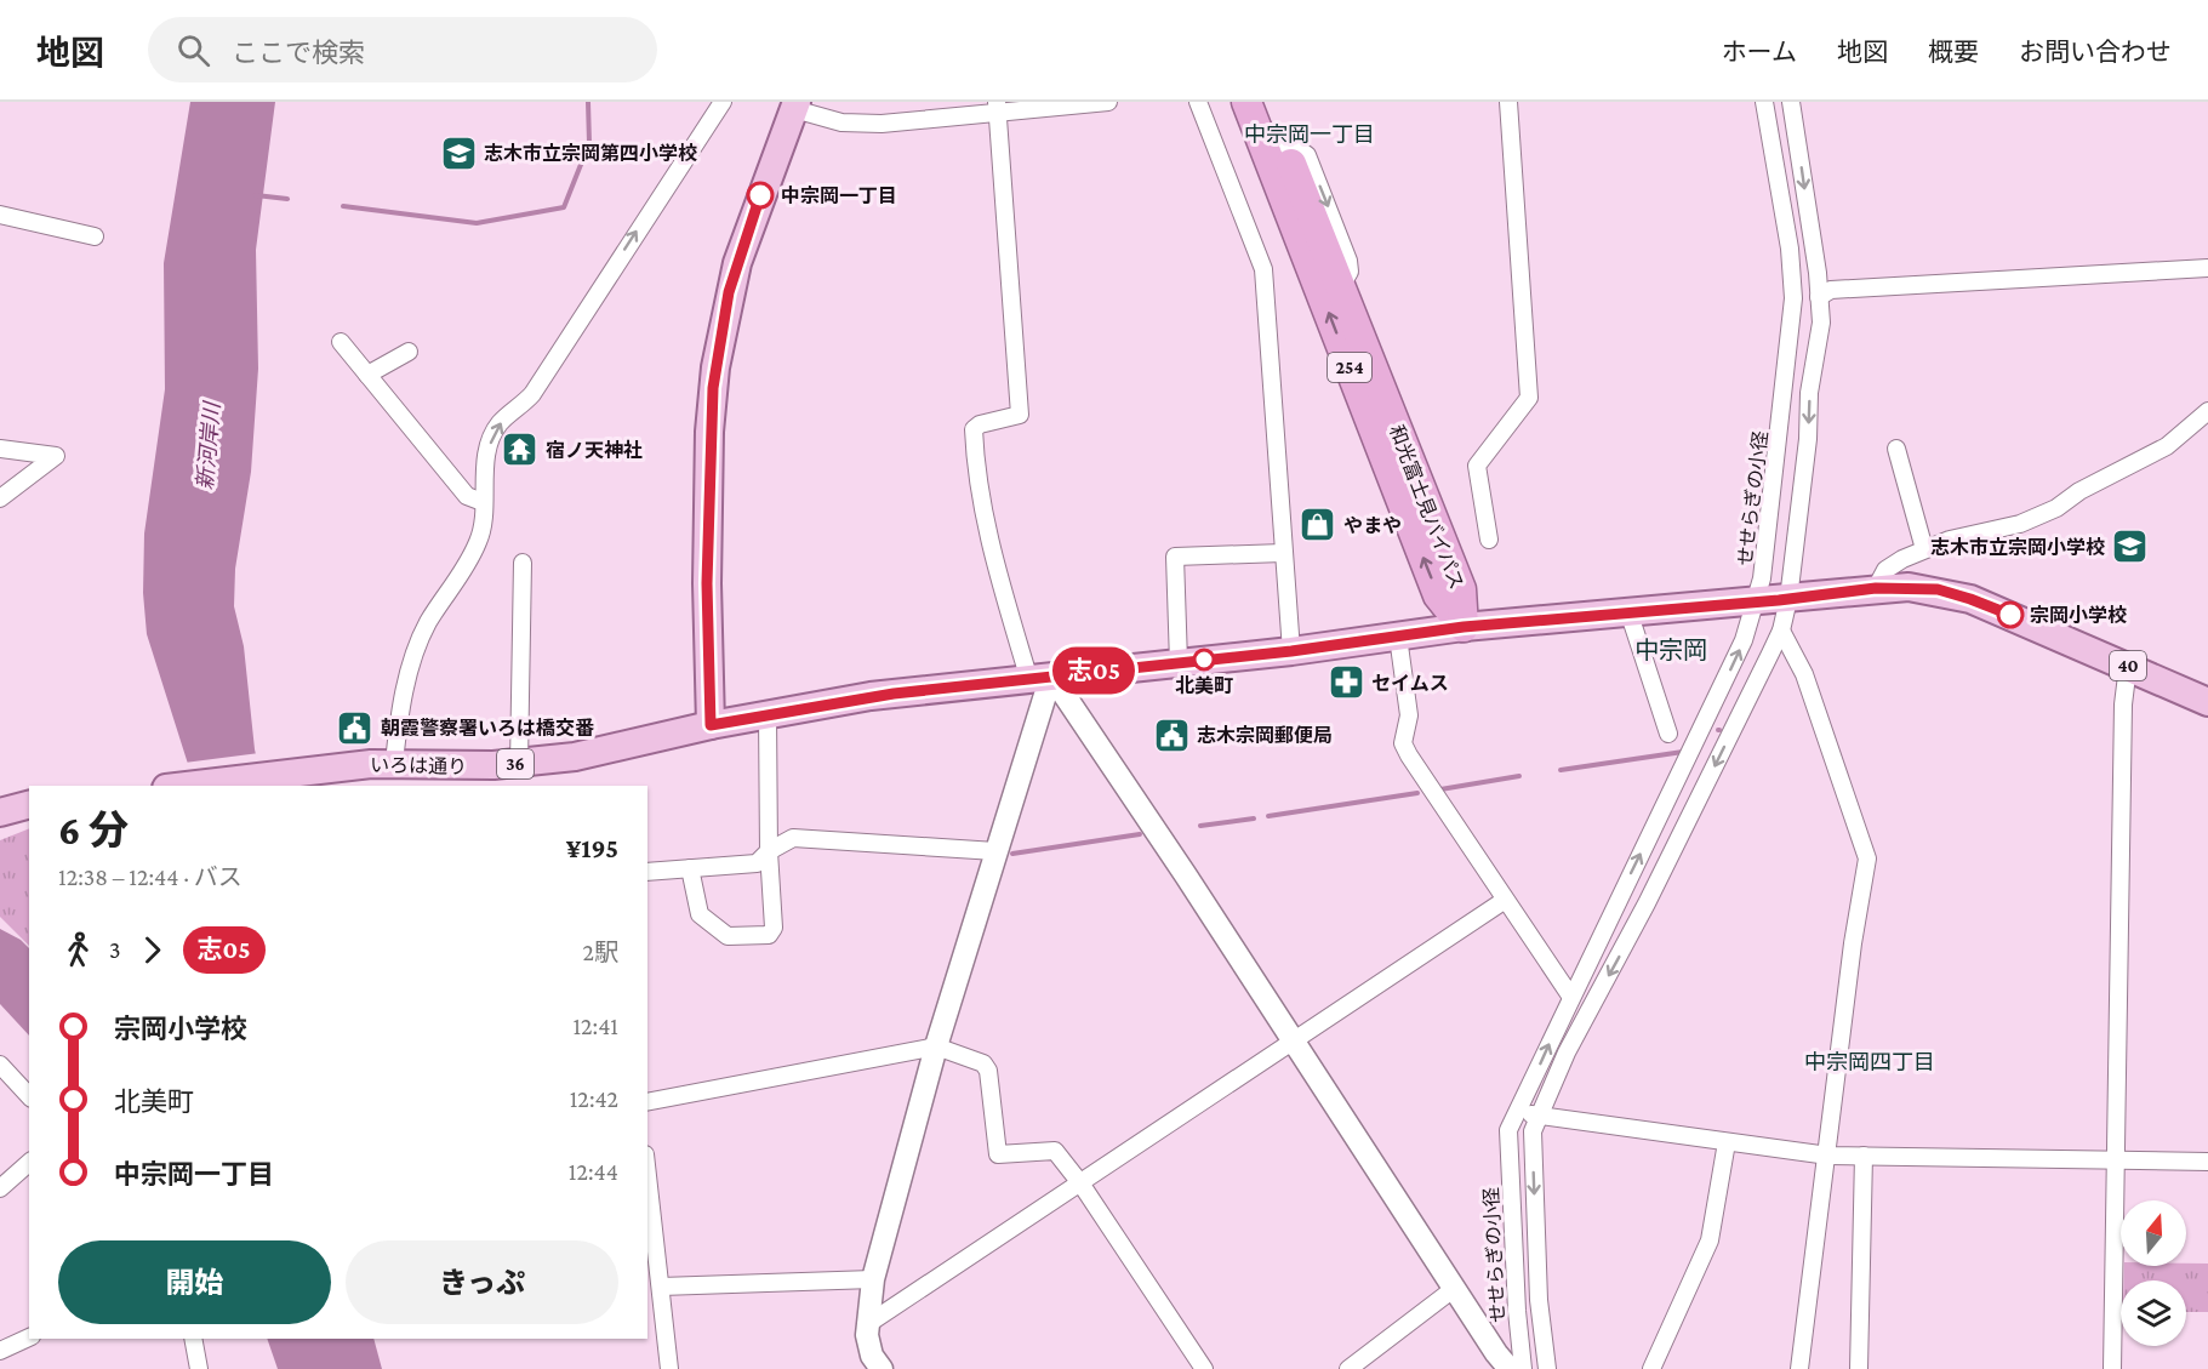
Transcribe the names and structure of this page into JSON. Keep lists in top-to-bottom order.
{
  "streets": {
    "highway": ["254", "和光富士見バイパス"],
    "main road": ["40", "36", "いろは通り"],
    "street": ["せせらぎの小径"]
  },
  "crossings": [
    ["せせらぎの小径", "いろは通り"],
    ["和光富士見バイパス", "いろは通り"]
  ],
  "districts": ["中宗岡一丁目", "中宗岡", "中宗岡四丁目"],
  "water": ["新河岸川"],
  "places": {
    "school or university": ["志木市立宗岡第四小学校", "志木市立宗岡小学校"],
    "other": ["中宗岡一丁目", "宗岡小学校", "北美町"],
    "temple": ["宿ノ天神社"],
    "shop": ["やまや"],
    "pharmacy": ["セイムス"],
    "public building": ["朝霞警察署いろは橋交番", "志木宗岡郵便局"]
  },
  "lines": ["bus line 志05"],
  "north": "top",
  "page": {
    "header": "地図",
    "search": "ここで検索",
    "nav": [
      "ホーム",
      "地図",
      "概要",
      "お問い合わせ"
    ],
    "on_map": "志05",
    "heading": ["6 分", "12:38 – 12:44 · バス", "¥195"],
    "legs": ["3", "志05", "2駅"],
    "list": [
      {
        "name": "宗岡小学校",
        "value": "12:41"
      },
      {
        "name": "北美町",
        "value": "12:42"
      },
      {
        "name": "中宗岡一丁目",
        "value": "12:44"
      }
    ],
    "buttons": ["開始", "きっぷ"]
  }
}
